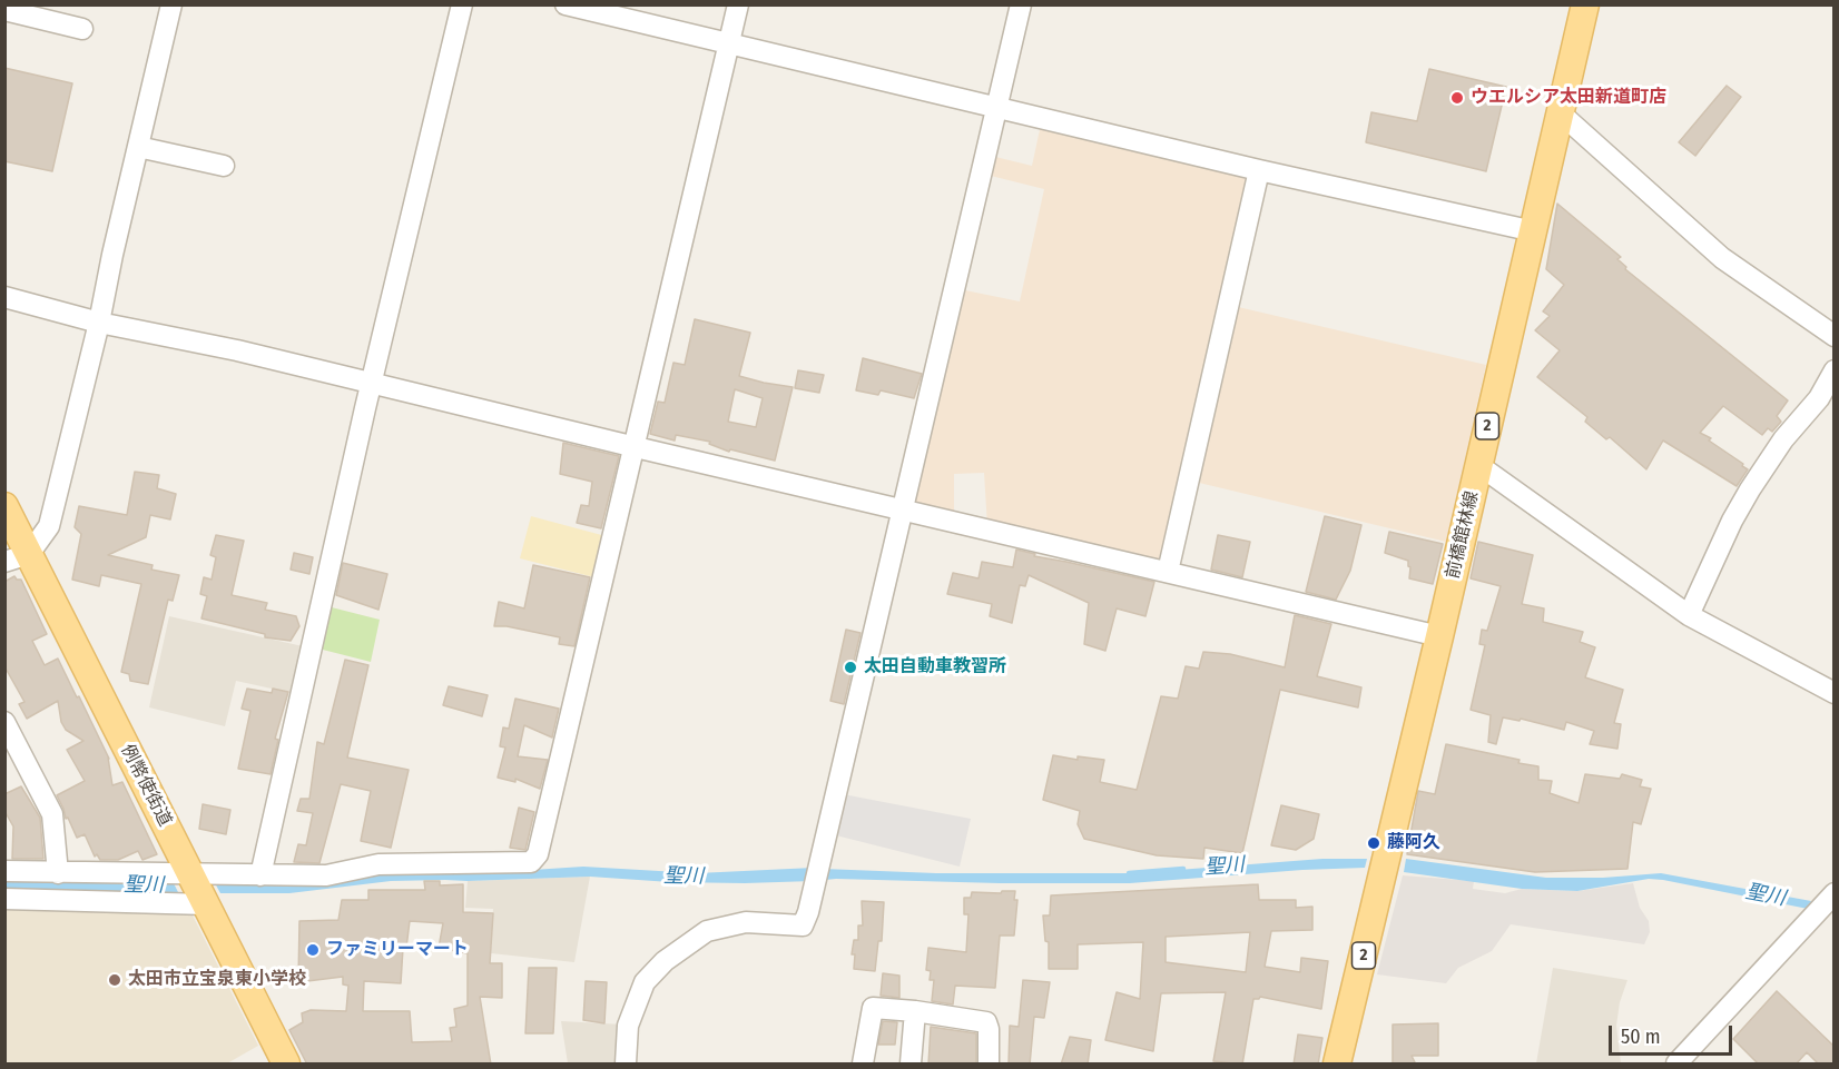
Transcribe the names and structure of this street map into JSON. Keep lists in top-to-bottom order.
{
  "streets": {
    "main road": ["2", "前橋館林線", "例幣使街道"]
  },
  "water": ["聖川"],
  "places": [
    "ウエルシア太田新道町店",
    "太田自動車教習所",
    "藤阿久",
    "ファミリーマート",
    "太田市立宝泉東小学校"
  ],
  "scale_bar": "50 m"
}
